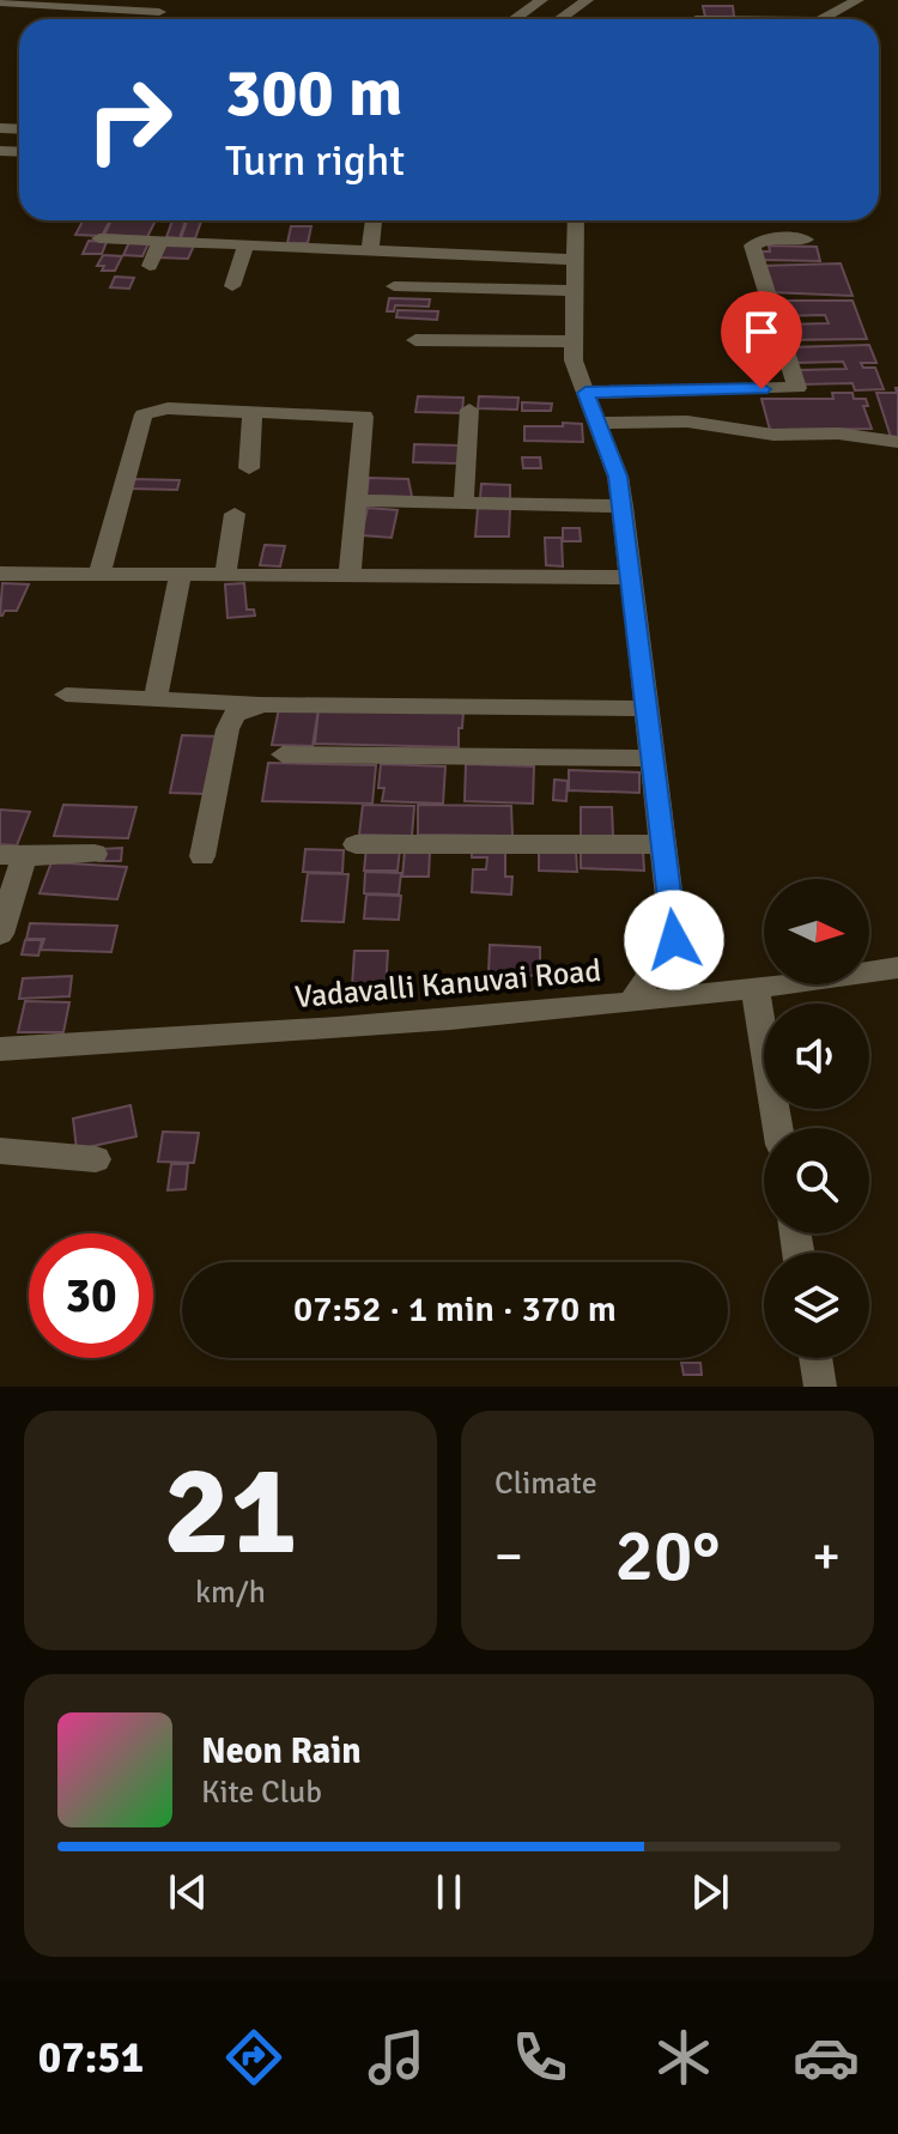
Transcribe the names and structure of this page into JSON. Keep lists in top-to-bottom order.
{
  "streets": {
    "street": ["Vadavalli Kanuvai Road"]
  },
  "north": "right",
  "page": {
    "turn": ["300 m", "Turn right"],
    "limit": "30",
    "trip": "07:52 · 1 min · 370 m",
    "tile": [
      ["21", "km/h"],
      "Climate"
    ],
    "heat": ["−", "20°", "+"],
    "song": ["Neon Rain", "Kite Club"],
    "tabs": "07:51"
  }
}
